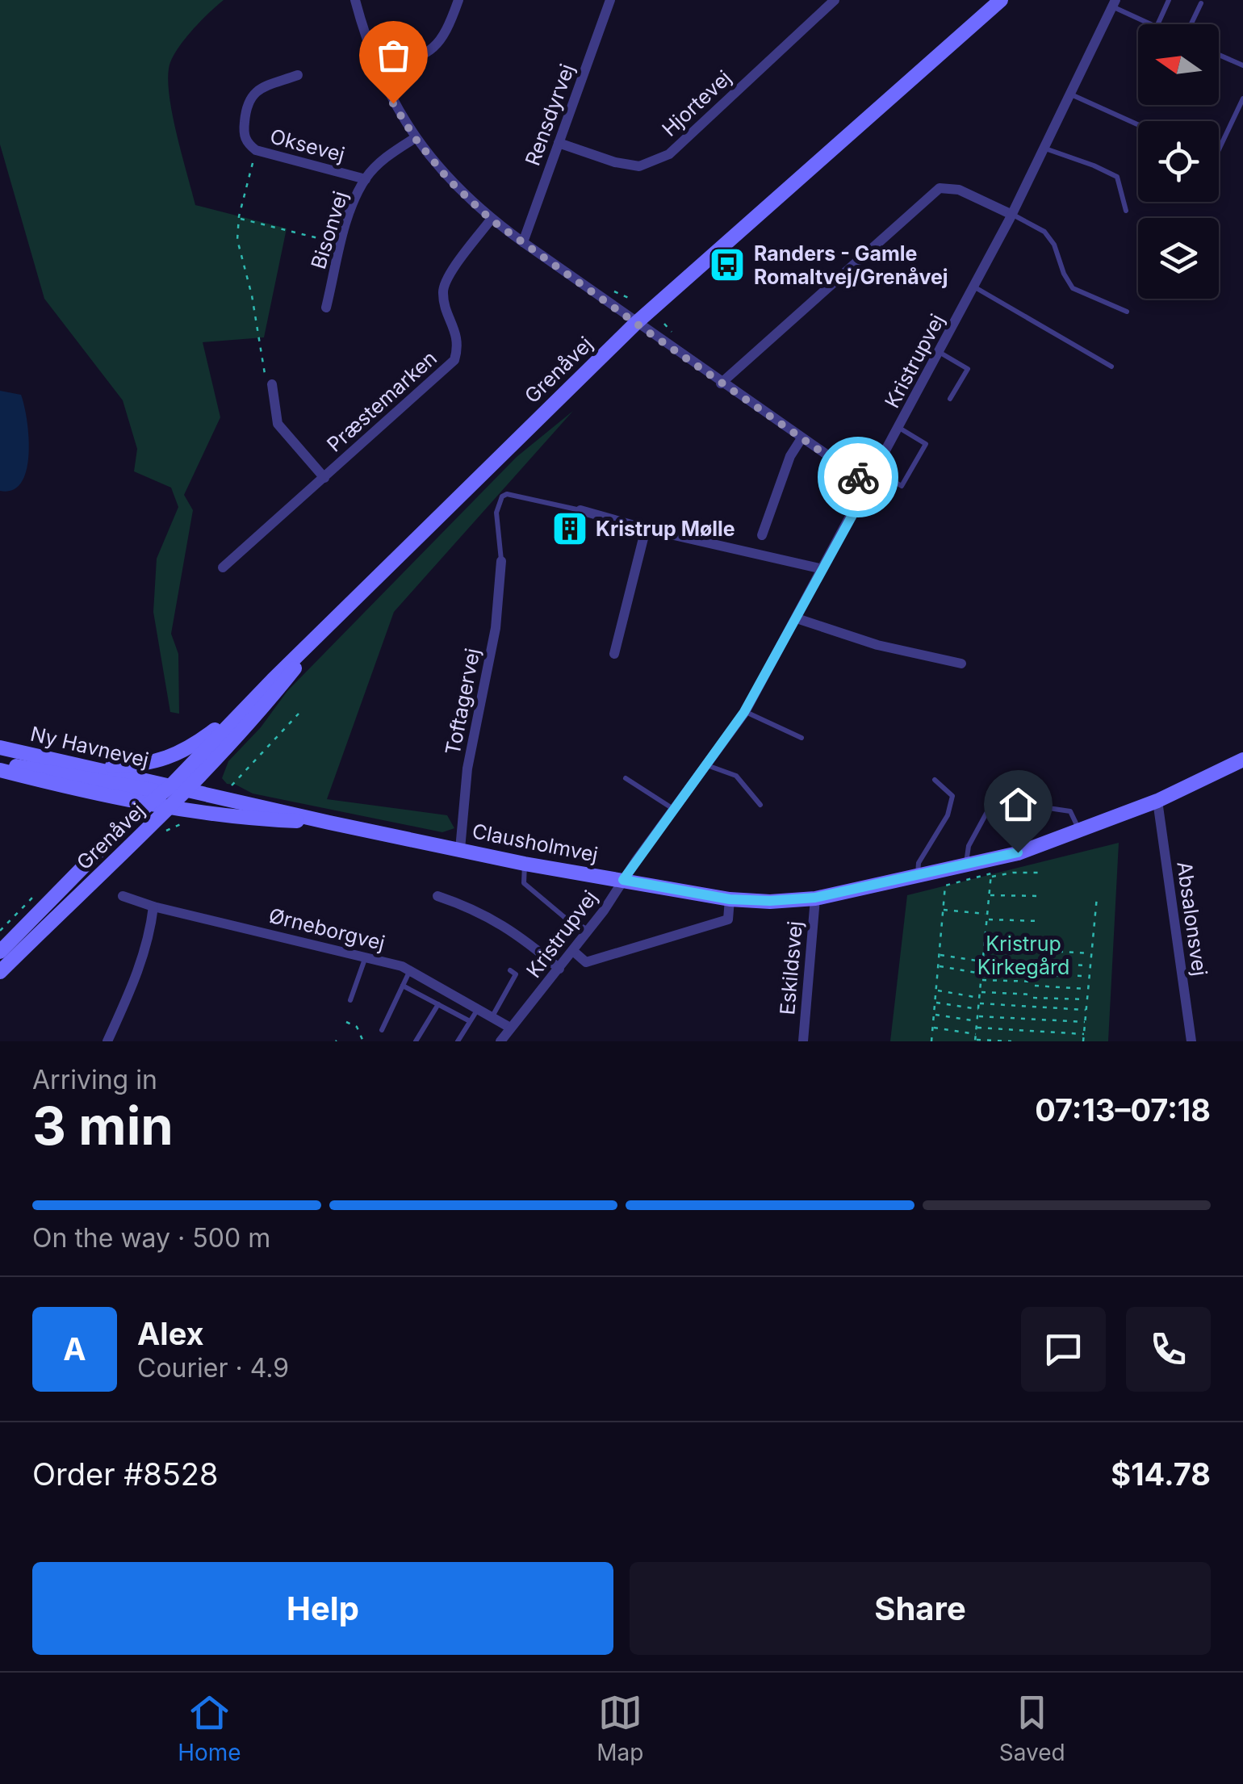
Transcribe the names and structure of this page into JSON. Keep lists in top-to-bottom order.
{
  "streets": {
    "street": [
      "Hjortevej",
      "Rensdyrvej",
      "Oksevej",
      "Bisonvej",
      "Kristrupvej",
      "Grenåvej",
      "Præstemarken",
      "Toftagervej",
      "Ny Havnevej",
      "Clausholmvej",
      "Absalonsvej",
      "Ørneborgvej",
      "Eskildsvej"
    ]
  },
  "crossings": [
    ["Hjortevej", "Rensdyrvej"],
    ["Oksevej", "Bisonvej"],
    ["Kristrupvej", "Clausholmvej"],
    ["Kristrupvej", "Ørneborgvej"],
    ["Grenåvej", "Ny Havnevej"],
    ["Grenåvej", "Clausholmvej"],
    ["Toftagervej", "Clausholmvej"],
    ["Ny Havnevej", "Clausholmvej"],
    ["Clausholmvej", "Absalonsvej"],
    ["Clausholmvej", "Eskildsvej"]
  ],
  "parks": ["Kristrup Kirkegård"],
  "places": {
    "bus stop": ["Randers - Gamle Romaltvej/Grenåvej"],
    "building": ["Kristrup Mølle"]
  },
  "north": "left",
  "page": {
    "heading": ["3 min", "Arriving in", "07:13–07:18"],
    "panel": [
      "Alex",
      "Courier · 4.9",
      "Order #8528",
      "$14.78"
    ],
    "bar": "On the way · 500 m",
    "round": "A",
    "buttons": ["Help", "Share"],
    "tabs": ["Home", "Map", "Saved"]
  }
}
